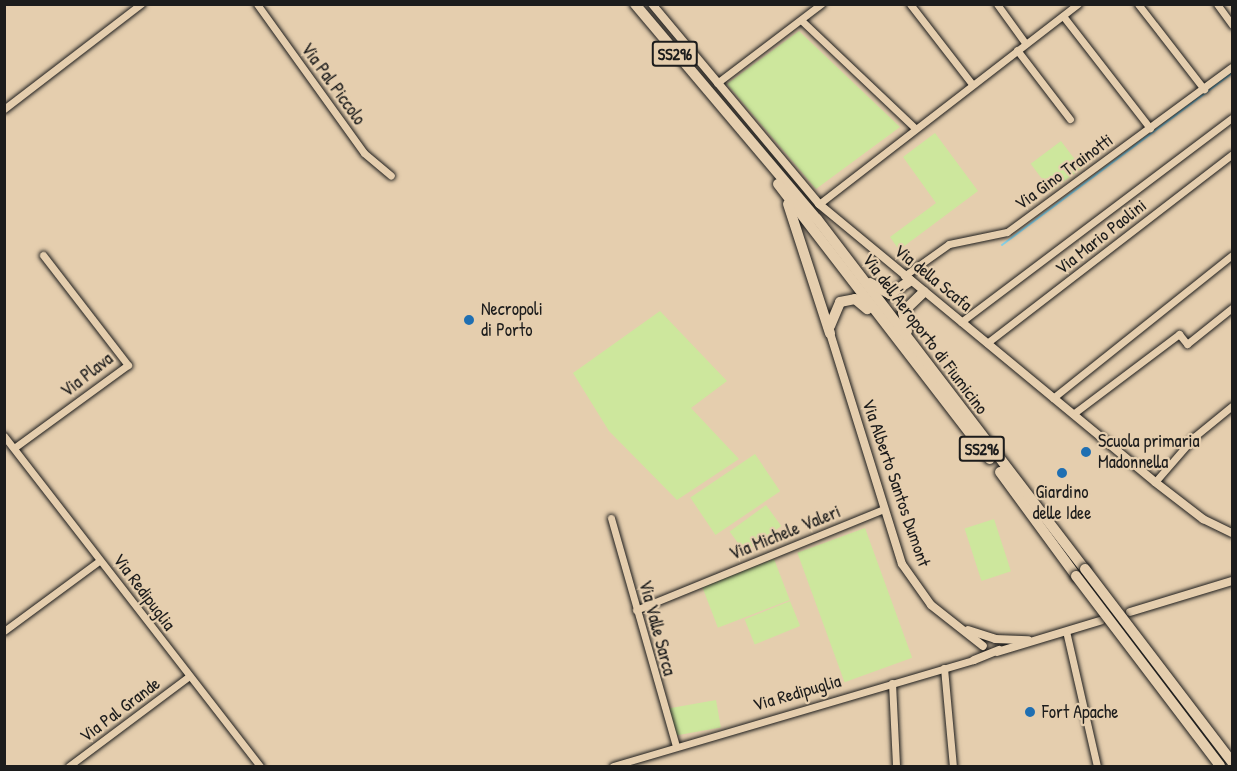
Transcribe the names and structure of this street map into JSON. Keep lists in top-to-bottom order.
{
  "streets": {
    "main road": ["SS296", "Via dell'Aeroporto di Fiumicino"],
    "street": [
      "Via Pal Piccolo",
      "Via Gino Trainotti",
      "Via Mario Paolini",
      "Via della Scafa",
      "Via Plava",
      "Via Alberto Santos Dumont",
      "Via Michele Valeri",
      "Via Redipuglia",
      "Via Valle Sarca",
      "Via Pal Grande"
    ]
  },
  "crossings": [
    ["Via Gino Trainotti", "Via della Scafa"],
    ["Via Mario Paolini", "Via della Scafa"],
    ["Via Plava", "Via Redipuglia"],
    ["Via Alberto Santos Dumont", "Via Michele Valeri"],
    ["Via Alberto Santos Dumont", "Via Redipuglia"],
    ["Via Michele Valeri", "Via Valle Sarca"],
    ["Via Redipuglia", "Via Valle Sarca"],
    ["Via Redipuglia", "Via Pal Grande"]
  ],
  "places": [
    "Necropoli di Porto",
    "Scuola primaria Madonnella",
    "Giardino delle Idee",
    "Fort Apache"
  ]
}
